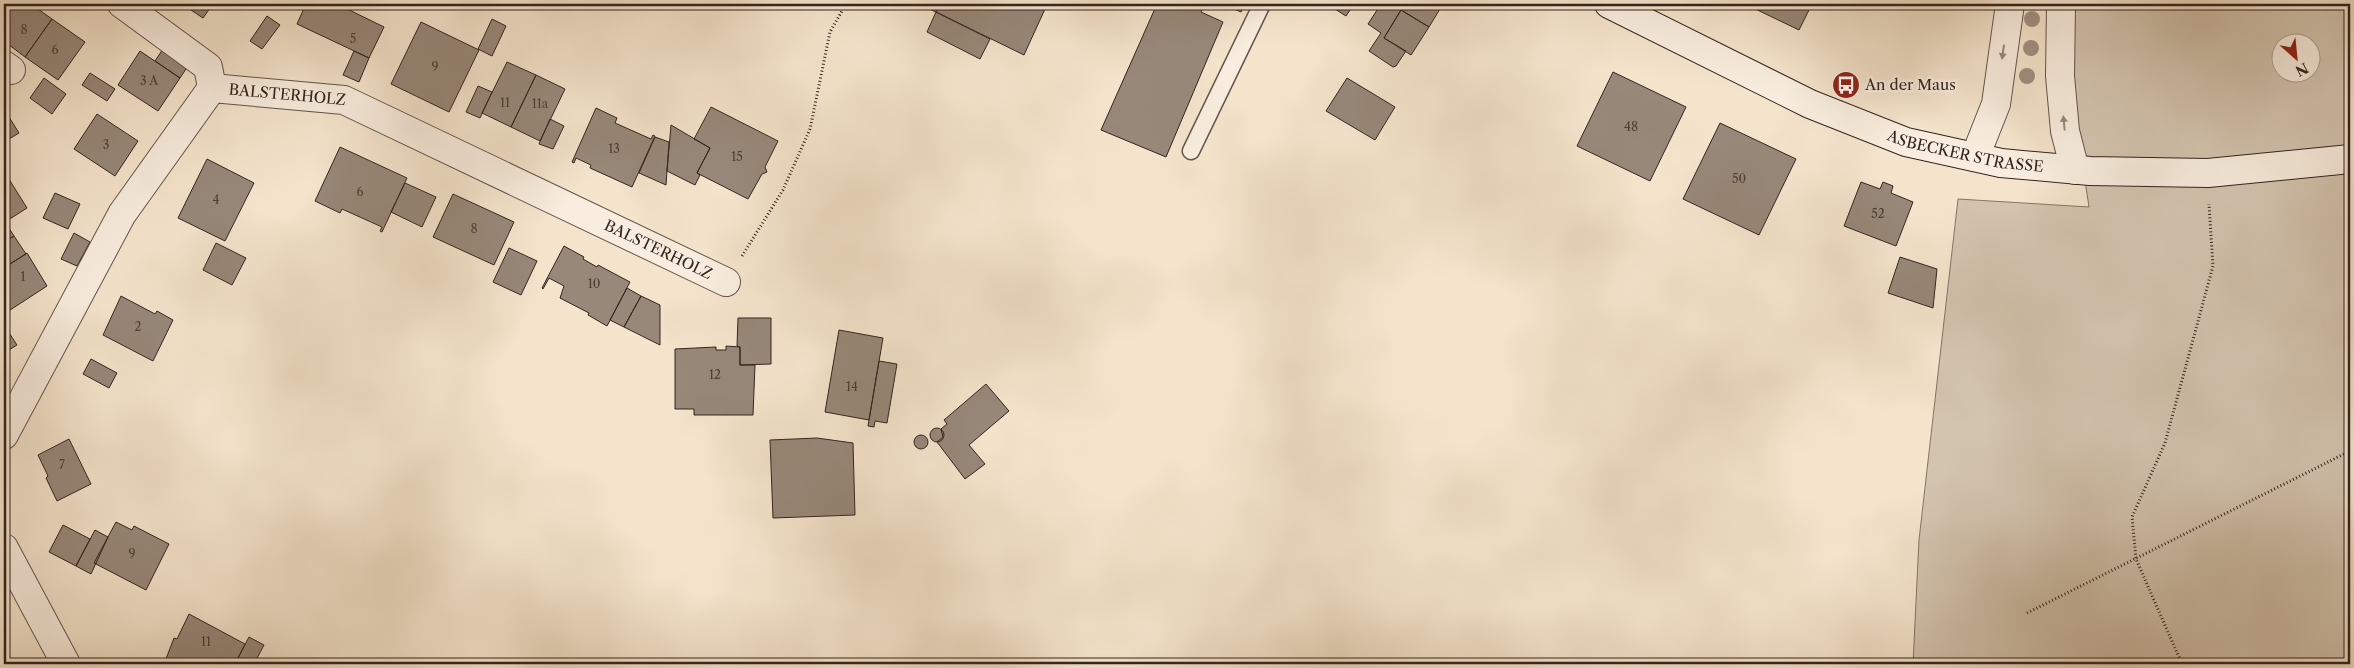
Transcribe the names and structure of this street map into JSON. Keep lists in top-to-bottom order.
{
  "streets": {
    "street": ["BALSTERHOLZ", "ASBECKER STRASSE"]
  },
  "places": {
    "bus stop": ["An der Maus"]
  },
  "house_numbers": [
    "8",
    "5",
    "6",
    "9",
    "3 A",
    "11",
    "11a",
    "48",
    "3",
    "13",
    "15",
    "50",
    "6",
    "4",
    "52",
    "8",
    "1",
    "10",
    "2",
    "12",
    "14",
    "7",
    "9",
    "11"
  ],
  "north": "bottom right"
}
